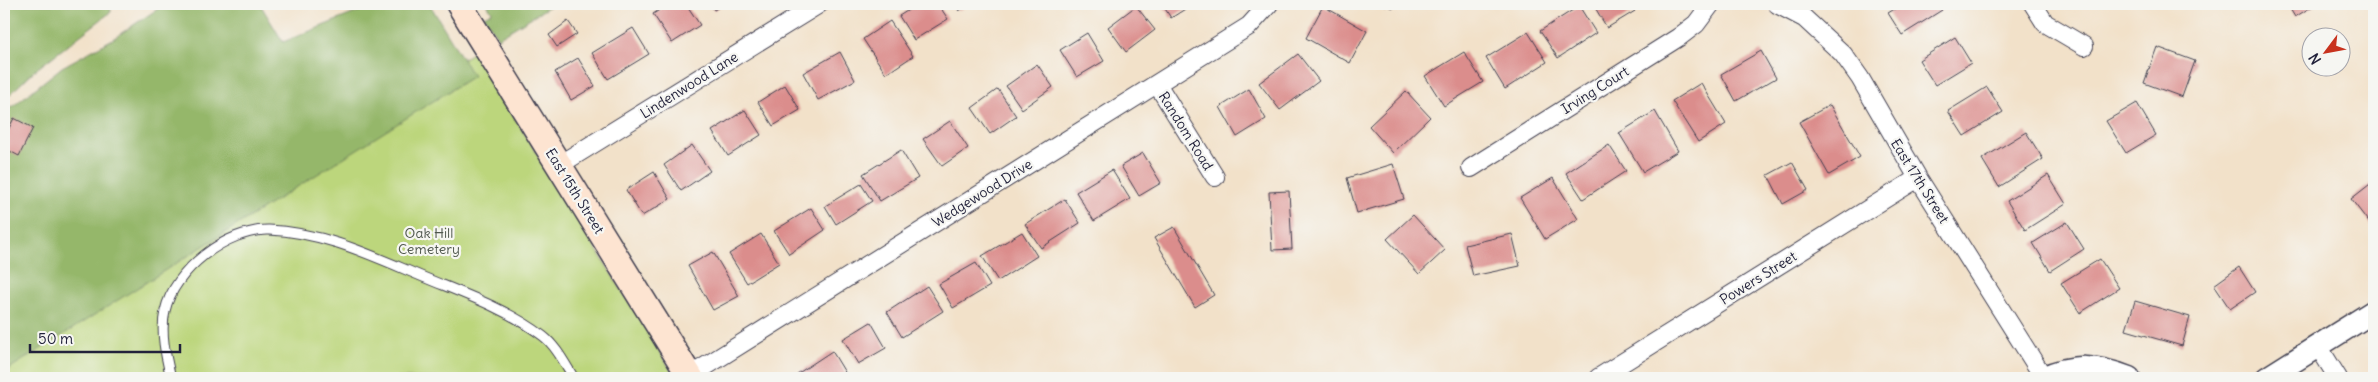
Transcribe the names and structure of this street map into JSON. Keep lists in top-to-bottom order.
{
  "streets": {
    "main road": ["East 15th Street"],
    "street": [
      "Lindenwood Lane",
      "Irving Court",
      "Random Road",
      "East 17th Street",
      "Wedgewood Drive",
      "Powers Street"
    ]
  },
  "crossings": [
    ["Lindenwood Lane", "East 15th Street"],
    ["Random Road", "Wedgewood Drive"],
    ["East 17th Street", "Powers Street"],
    ["East 15th Street", "Wedgewood Drive"]
  ],
  "parks": ["Oak Hill Cemetery"],
  "scale_bar": "50 m",
  "north": "bottom left"
}
